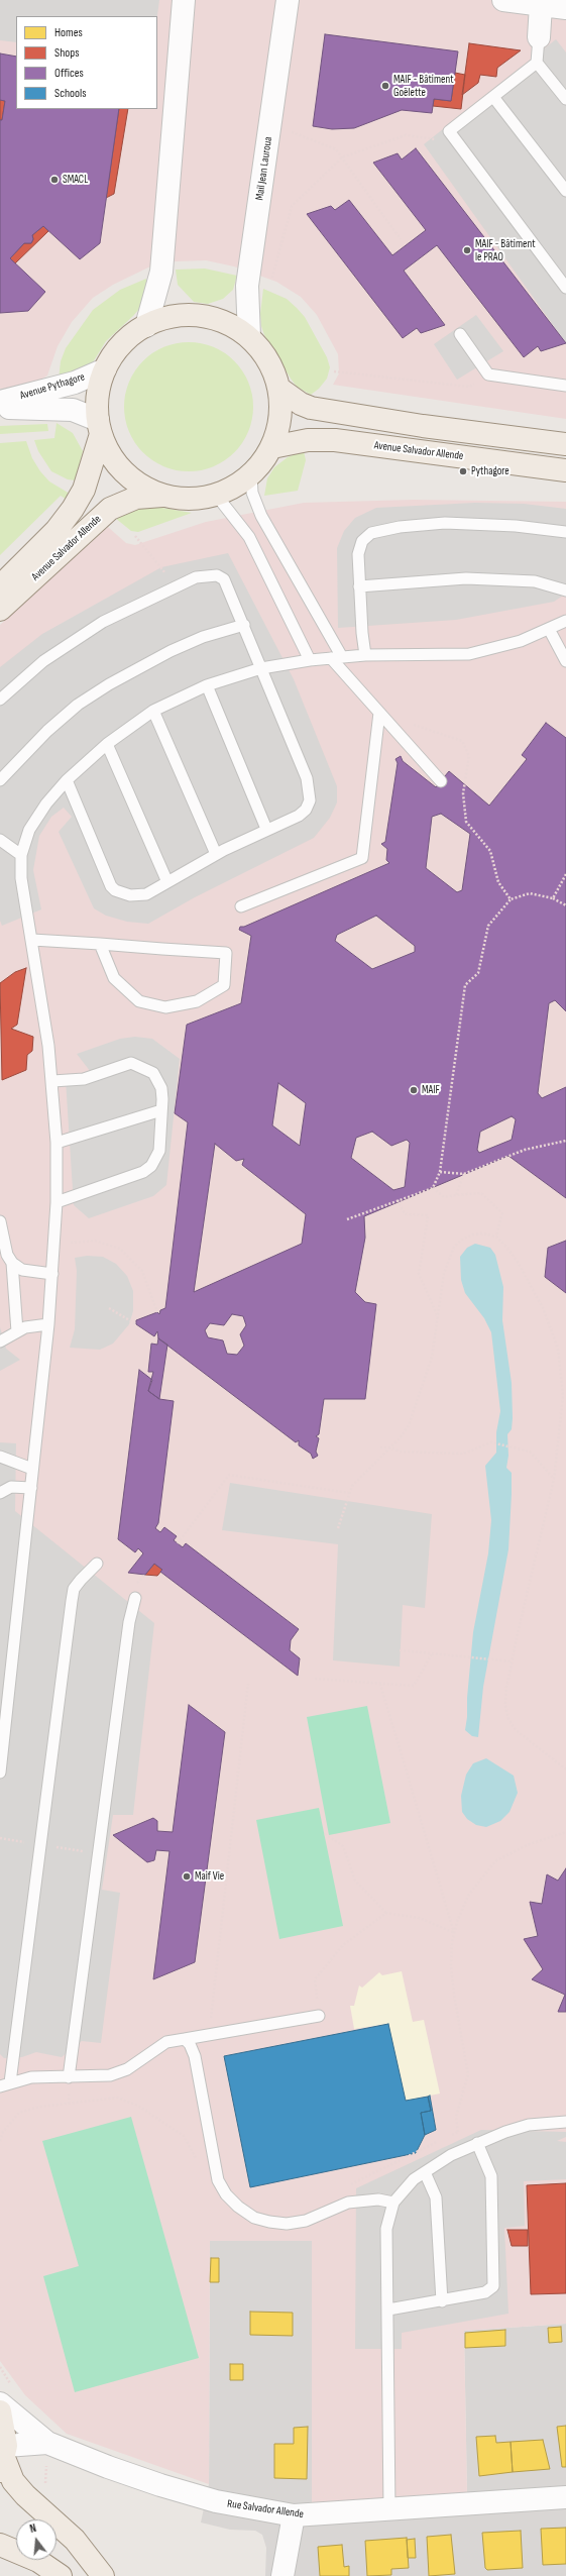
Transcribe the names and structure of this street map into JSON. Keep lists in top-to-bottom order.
{
  "streets": {
    "main road": ["Avenue Salvador Allende"],
    "street": ["Mail Jean Lauroua", "Avenue Pythagore", "Rue Salvador Allende"]
  },
  "crossings": [
    ["Avenue Pythagore", "Avenue Salvador Allende"]
  ],
  "places": [
    "MAIF - Bâtiment Goëlette",
    "SMACL",
    "MAIF - Bâtiment le PRAO",
    "Pythagore",
    "MAIF",
    "Maif Vie"
  ],
  "legend": [
    "Homes",
    "Shops",
    "Offices",
    "Schools"
  ],
  "north": "top"
}
